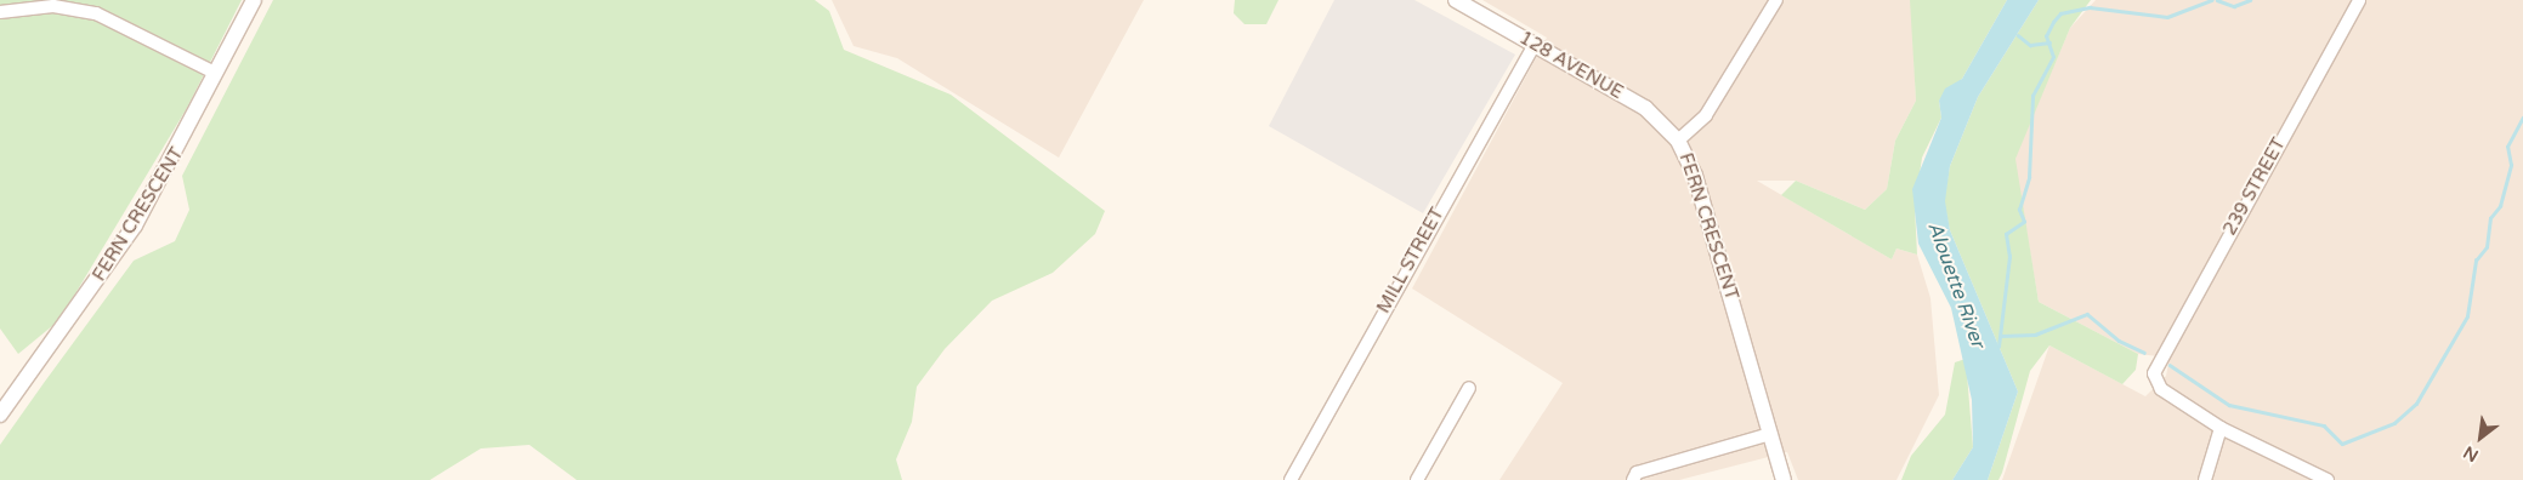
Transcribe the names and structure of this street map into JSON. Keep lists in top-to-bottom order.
{
  "streets": {
    "street": [
      "128 AVENUE",
      "239 STREET",
      "FERN CRESCENT",
      "MILL STREET"
    ]
  },
  "crossings": [
    ["128 AVENUE", "FERN CRESCENT"],
    ["128 AVENUE", "MILL STREET"]
  ],
  "water": ["Alouette River"],
  "north": "bottom left"
}
